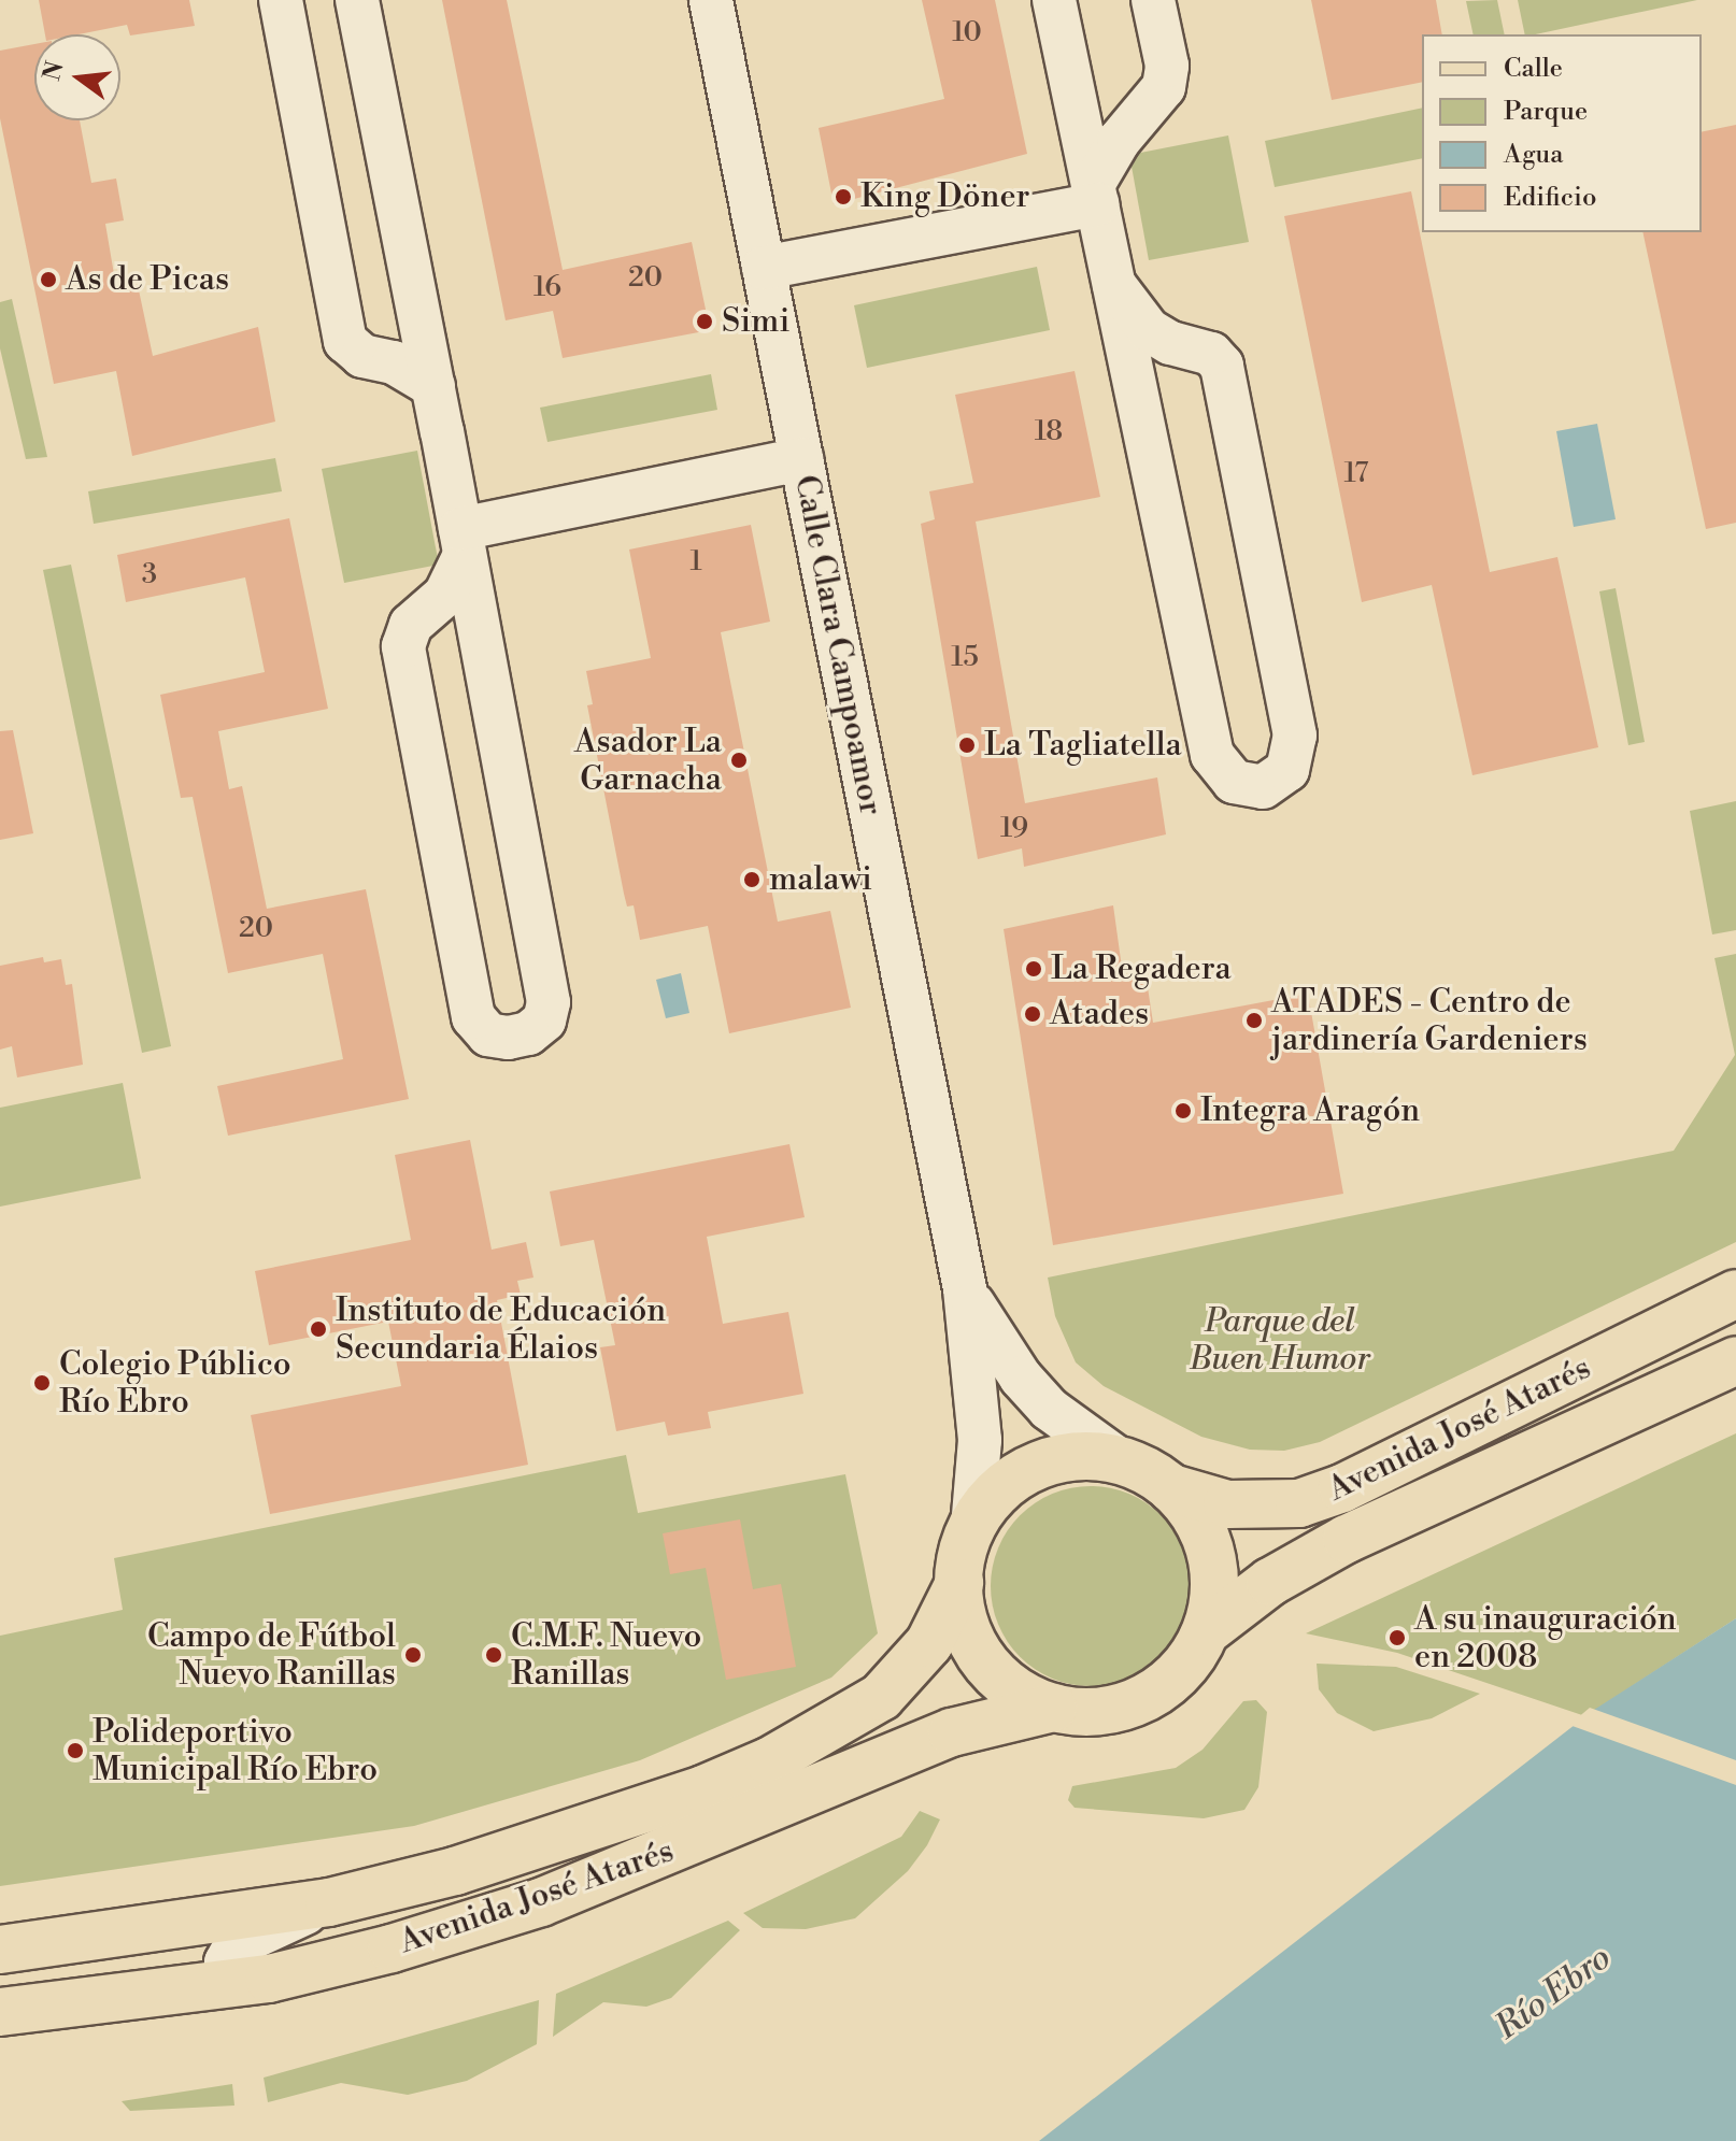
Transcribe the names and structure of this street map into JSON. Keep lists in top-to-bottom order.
{
  "streets": {
    "main road": ["Avenida José Atarés"],
    "street": ["Calle Clara Campoamor"]
  },
  "crossings": [
    ["Calle Clara Campoamor", "Avenida José Atarés"]
  ],
  "water": ["Río Ebro"],
  "parks": ["Parque del Buen Humor"],
  "places": [
    "King Döner",
    "As de Picas",
    "Simi",
    "La Tagliatella",
    "Asador La Garnacha",
    "malawi",
    "La Regadera",
    "Atades",
    "ATADES - Centro de jardinería Gardeniers",
    "Integra Aragón",
    "Instituto de Educación Secundaria Élaios",
    "Colegio Público Río Ebro",
    "A su inauguración en 2008",
    "Campo de Fútbol Nuevo Ranillas",
    "C.M.F. Nuevo Ranillas",
    "Polideportivo Municipal Río Ebro"
  ],
  "house_numbers": [
    "10",
    "20",
    "16",
    "18",
    "17",
    "1",
    "3",
    "15",
    "19",
    "20"
  ],
  "legend": [
    "Calle",
    "Parque",
    "Agua",
    "Edificio"
  ],
  "north": "left"
}
